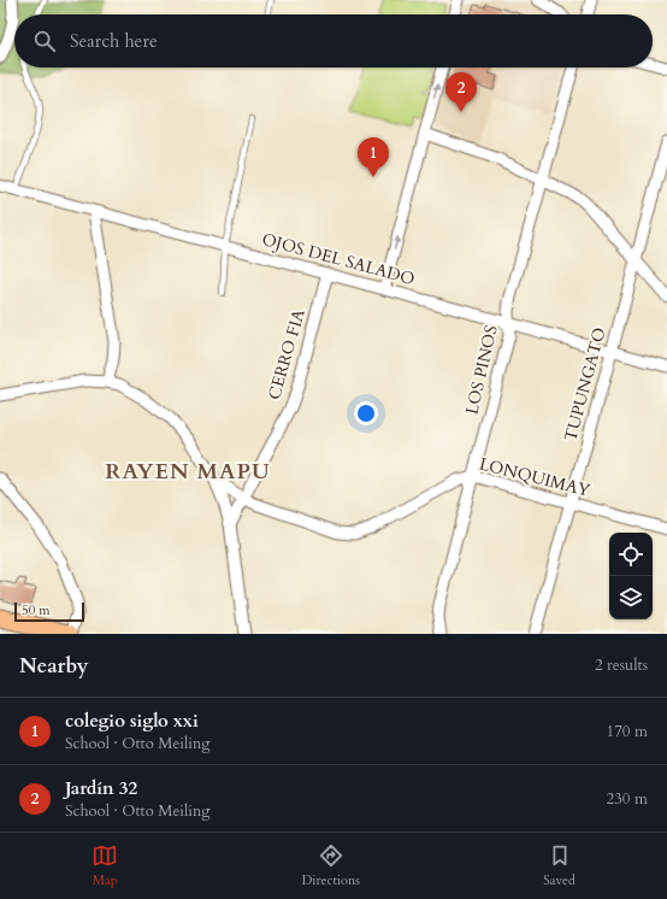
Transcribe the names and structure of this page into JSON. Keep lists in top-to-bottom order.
{
  "streets": {
    "street": [
      "OJOS DEL SALADO",
      "CERRO FIA",
      "LOS PINOS",
      "TUPUNGATO",
      "LONQUIMAY"
    ]
  },
  "crossings": [
    ["OJOS DEL SALADO", "CERRO FIA"],
    ["OJOS DEL SALADO", "LOS PINOS"],
    ["OJOS DEL SALADO", "TUPUNGATO"],
    ["CERRO FIA", "LONQUIMAY"],
    ["LOS PINOS", "LONQUIMAY"],
    ["TUPUNGATO", "LONQUIMAY"]
  ],
  "districts": ["RAYEN MAPU"],
  "scale_bar": "50 m",
  "page": {
    "search": "Search here",
    "pins": ["2", "1"],
    "scale": "50 m",
    "heading": ["Nearby", "2 results"],
    "list": [
      {
        "mark": "1",
        "name": "colegio siglo xxi",
        "note": "School · Otto Meiling",
        "value": "170 m"
      },
      {
        "mark": "2",
        "name": "Jardín 32",
        "note": "School · Otto Meiling",
        "value": "230 m"
      }
    ],
    "nav": ["Map", "Directions", "Saved"]
  }
}
